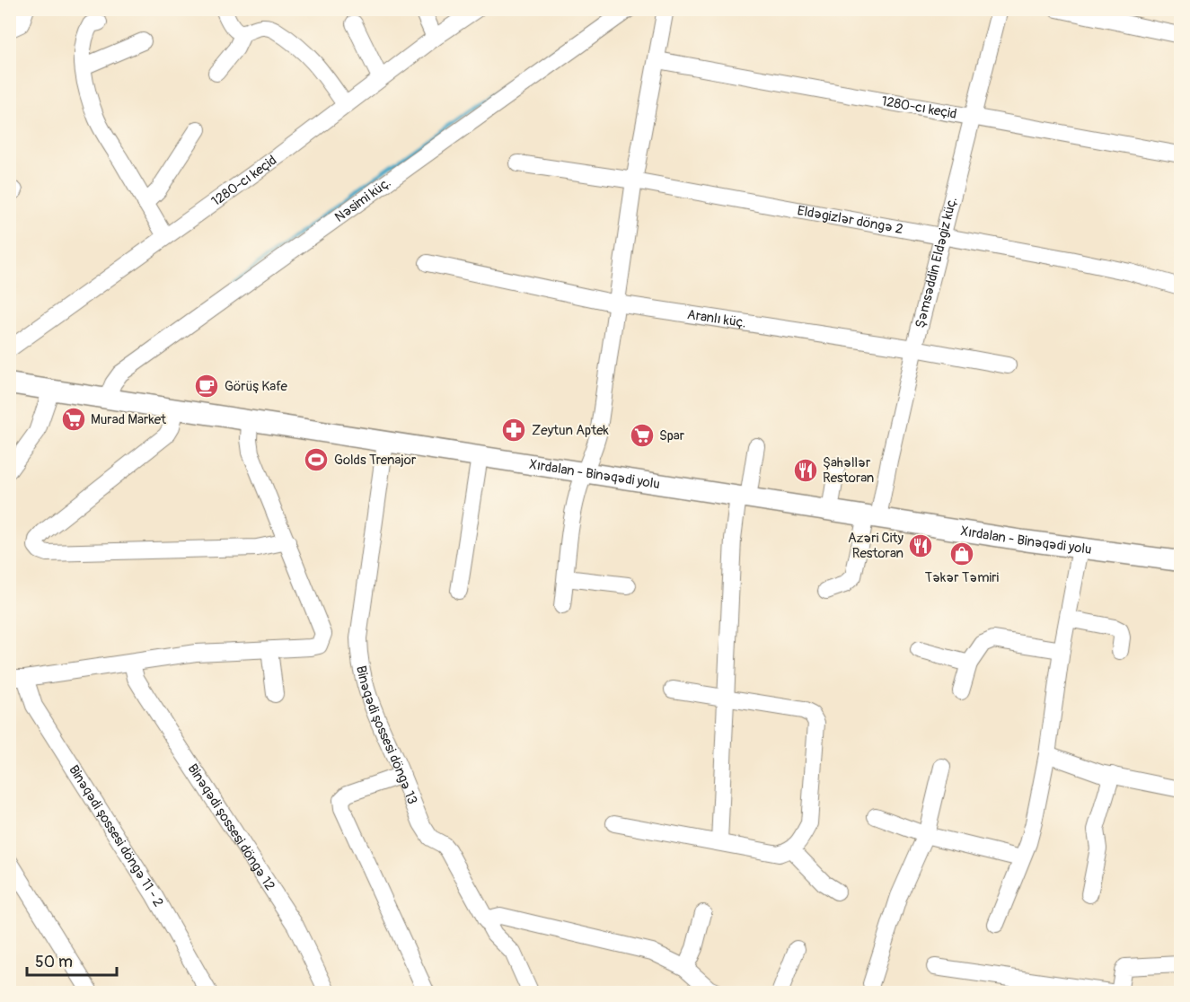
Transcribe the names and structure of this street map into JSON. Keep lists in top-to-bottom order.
{
  "streets": {
    "main road": ["Xırdalan - Binəqədi yolu"],
    "street": [
      "1280-cı keçid",
      "Nəsimi küç.",
      "Eldəgizlər döngə 2",
      "Şəmsəddin Eldəgiz küç.",
      "Aranlı küç.",
      "Binəqədi şossesi döngə 13",
      "Binəqədi şossesi döngə 12",
      "Binəqədi şossesi döngə 11 - 2"
    ]
  },
  "crossings": [
    ["1280-cı keçid", "Şəmsəddin Eldəgiz küç."],
    ["Nəsimi küç.", "Xırdalan - Binəqədi yolu"],
    ["Eldəgizlər döngə 2", "Şəmsəddin Eldəgiz küç."],
    ["Şəmsəddin Eldəgiz küç.", "Aranlı küç."],
    ["Şəmsəddin Eldəgiz küç.", "Xırdalan - Binəqədi yolu"],
    ["Xırdalan - Binəqədi yolu", "Binəqədi şossesi döngə 13"]
  ],
  "places": {
    "cafe": ["Görüş Kafe"],
    "supermarket": ["Murad Market", "Spar"],
    "pharmacy": ["Zeytun Aptek"],
    "sports": ["Golds Trenajor"],
    "restaurant": ["Şahəllər Restoran", "Azəri City Restoran"],
    "shop": ["Təkər Təmiri"]
  },
  "scale_bar": "50 m"
}
